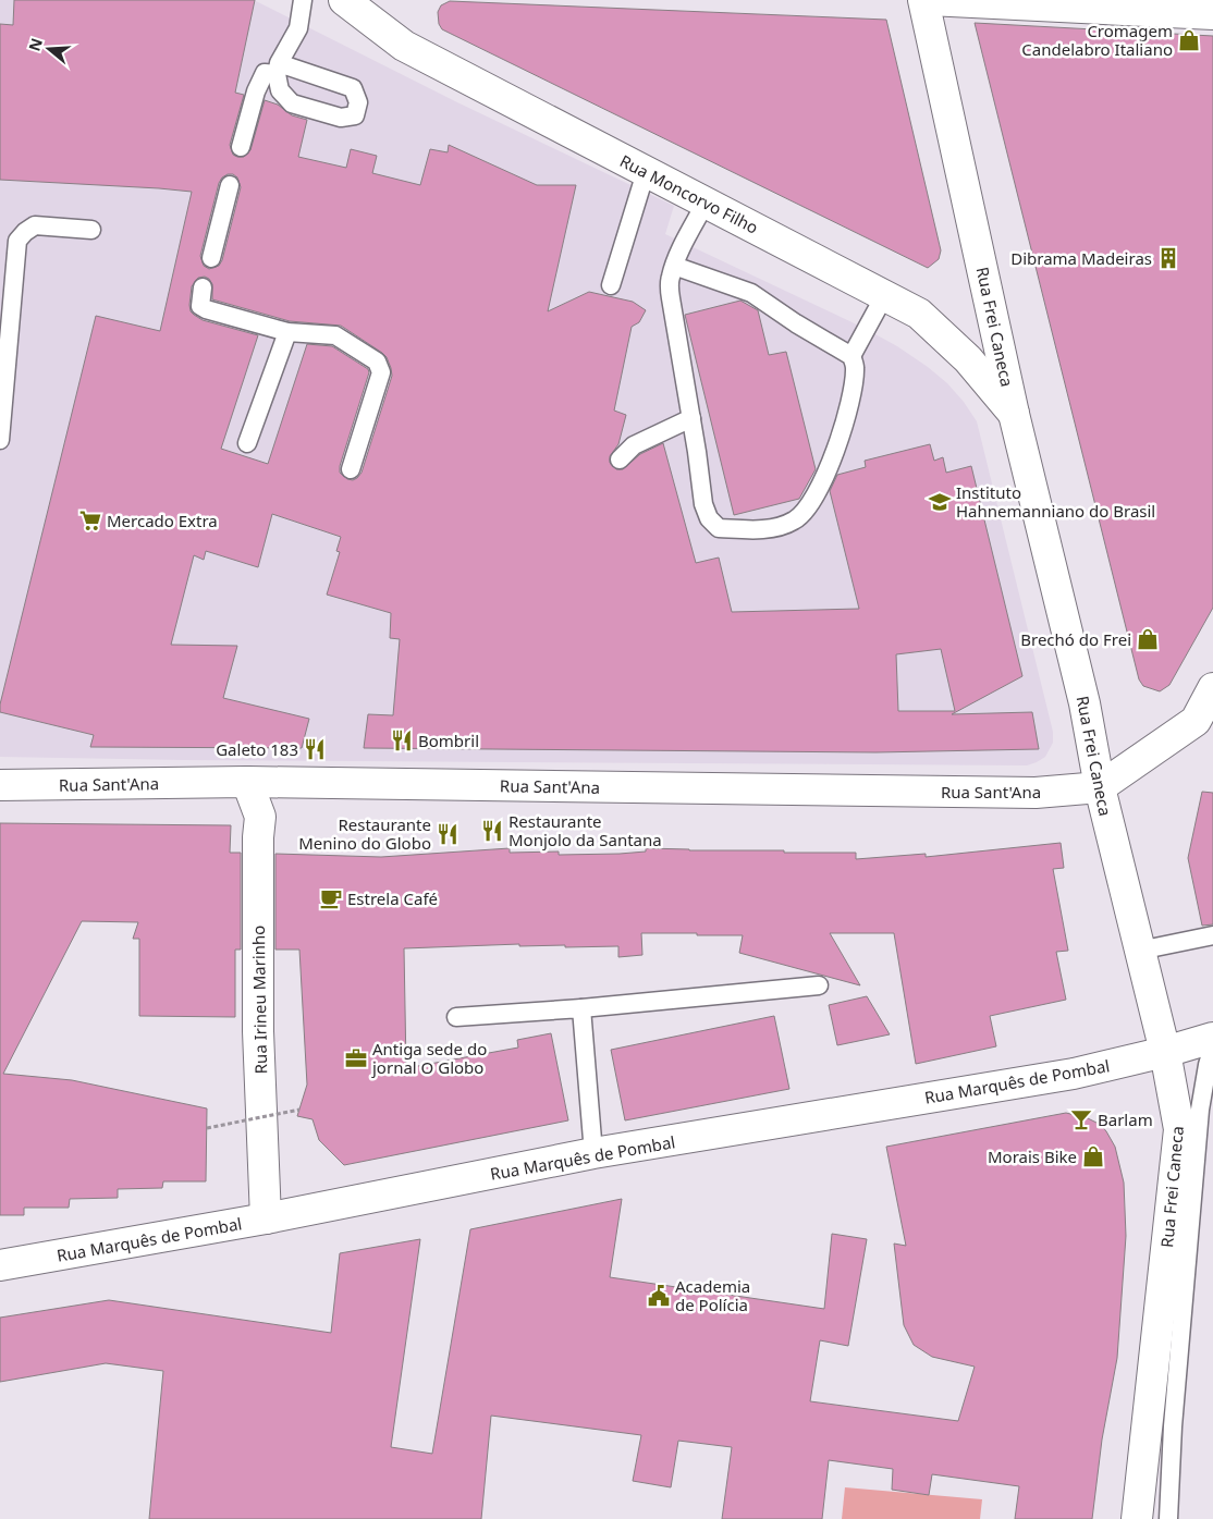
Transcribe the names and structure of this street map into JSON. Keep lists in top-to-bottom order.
{
  "streets": {
    "main road": [
      "Rua Moncorvo Filho",
      "Rua Frei Caneca",
      "Rua Sant'Ana",
      "Rua Irineu Marinho",
      "Rua Marquês de Pombal"
    ]
  },
  "crossings": [
    ["Rua Moncorvo Filho", "Rua Frei Caneca"],
    ["Rua Frei Caneca", "Rua Sant'Ana"],
    ["Rua Frei Caneca", "Rua Marquês de Pombal"],
    ["Rua Sant'Ana", "Rua Irineu Marinho"],
    ["Rua Irineu Marinho", "Rua Marquês de Pombal"]
  ],
  "places": {
    "shop": ["Cromagem Candelabro Italiano", "Brechó do Frei", "Morais Bike"],
    "building": ["Dibrama Madeiras"],
    "school or university": ["Instituto Hahnemanniano do Brasil"],
    "supermarket": ["Mercado Extra"],
    "restaurant": [
      "Bombril",
      "Galeto 183",
      "Restaurante Monjolo da Santana",
      "Restaurante Menino do Globo"
    ],
    "cafe": ["Estrela Café"],
    "office": ["Antiga sede do jornal O Globo"],
    "bar": ["Barlam"],
    "public building": ["Academia de Polícia"]
  },
  "north": "left"
}
